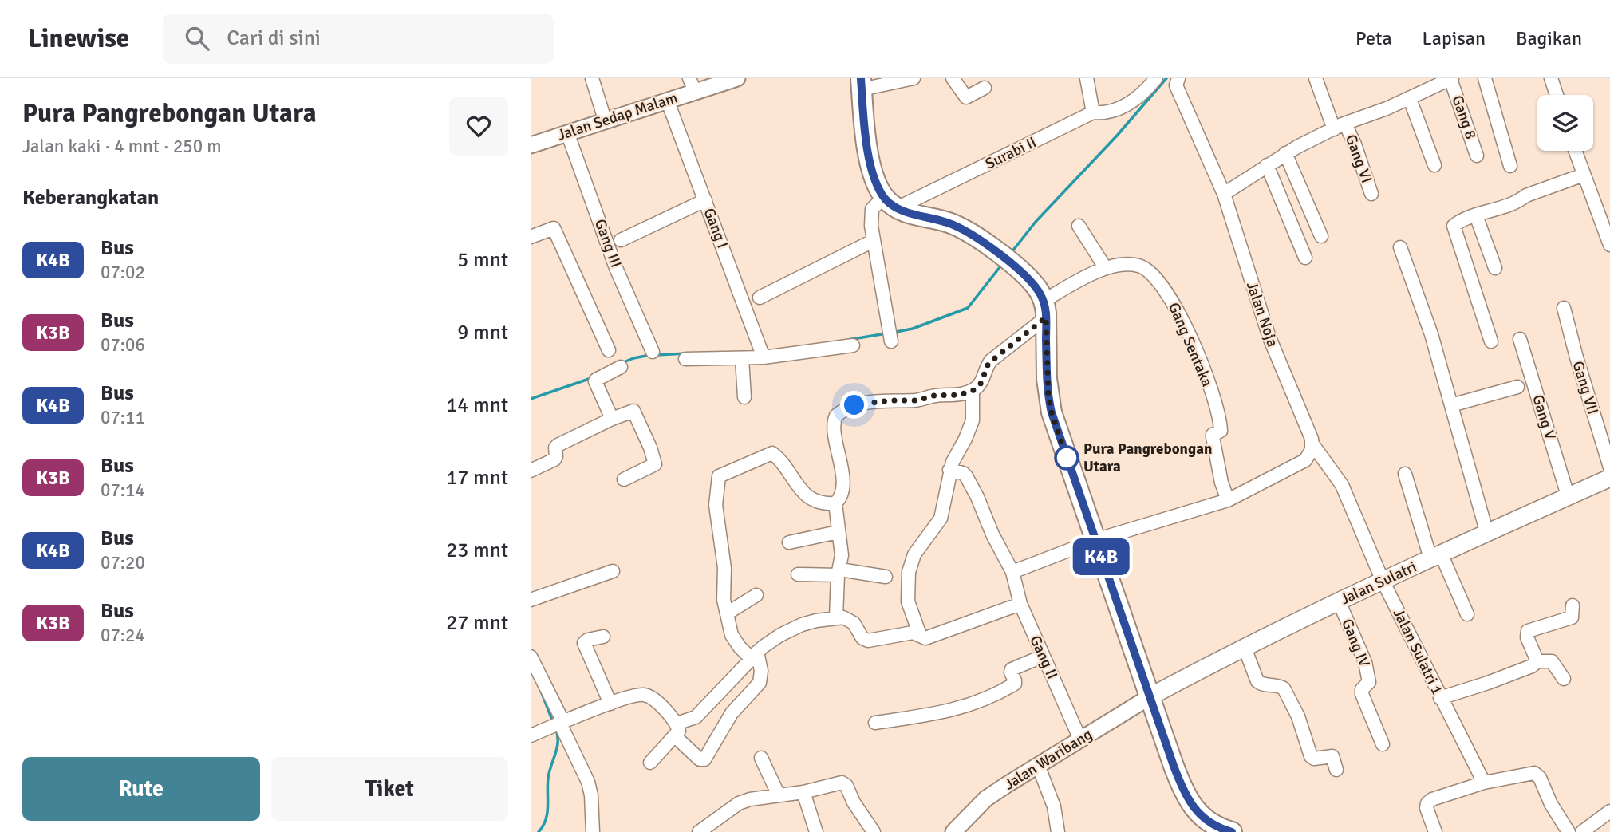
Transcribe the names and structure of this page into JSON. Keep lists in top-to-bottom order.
{
  "streets": {
    "main road": ["Jalan Sulatri"],
    "street": [
      "Jalan Sedap Malam",
      "Gang 8",
      "Surabi II",
      "Gang VI",
      "Gang I",
      "Gang III",
      "Jalan Noja",
      "Gang Sentaka",
      "Gang VII",
      "Gang V",
      "Gang IV",
      "Jalan Sulatri 1",
      "Gang II",
      "Jalan Waribang"
    ]
  },
  "crossings": [
    ["Jalan Sedap Malam", "Gang I"],
    ["Jalan Sedap Malam", "Gang III"],
    ["Jalan Noja", "Jalan Sulatri 1"],
    ["Gang V", "Jalan Sulatri"],
    ["Jalan Sulatri", "Gang IV"],
    ["Jalan Sulatri", "Jalan Sulatri 1"],
    ["Jalan Sulatri", "Jalan Waribang"],
    ["Gang II", "Jalan Waribang"]
  ],
  "places": ["Pura Pangrebongan Utara"],
  "lines": ["bus line K4B"],
  "page": {
    "header": "Linewise",
    "search": "Cari di sini",
    "nav": ["Peta", "Lapisan", "Bagikan"],
    "heading": [
      ["Pura Pangrebongan Utara", "Jalan kaki · 4 mnt · 250 m"],
      "Keberangkatan"
    ],
    "on_map": "K4B",
    "list": [
      {
        "mark": "K4B",
        "name": "Bus",
        "note": "07:02",
        "value": "5 mnt"
      },
      {
        "mark": "K3B",
        "name": "Bus",
        "note": "07:06",
        "value": "9 mnt"
      },
      {
        "mark": "K4B",
        "name": "Bus",
        "note": "07:11",
        "value": "14 mnt"
      },
      {
        "mark": "K3B",
        "name": "Bus",
        "note": "07:14",
        "value": "17 mnt"
      },
      {
        "mark": "K4B",
        "name": "Bus",
        "note": "07:20",
        "value": "23 mnt"
      },
      {
        "mark": "K3B",
        "name": "Bus",
        "note": "07:24",
        "value": "27 mnt"
      }
    ],
    "buttons": ["Rute", "Tiket"]
  }
}
